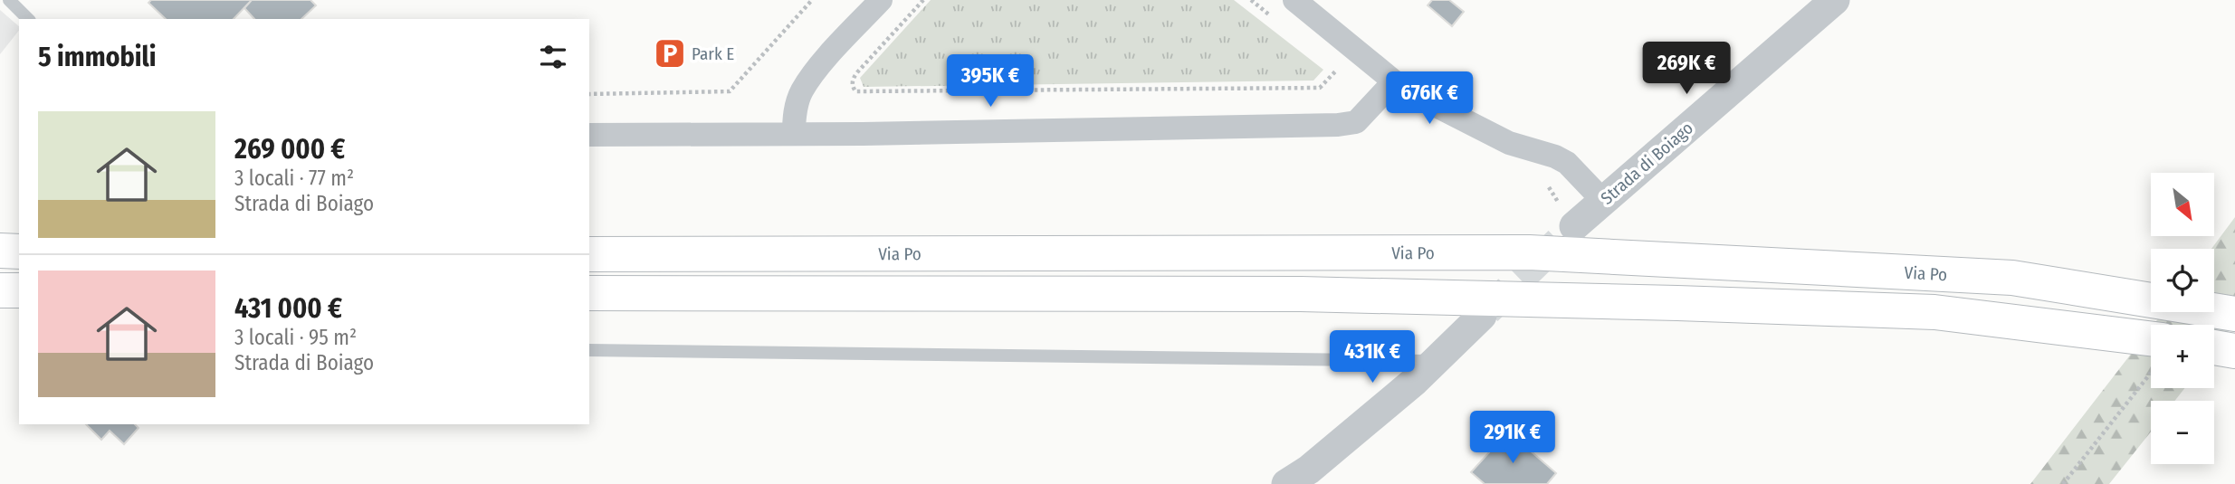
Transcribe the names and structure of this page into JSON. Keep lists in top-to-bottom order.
{
  "streets": {
    "highway": ["Via Po"],
    "street": ["Strada di Boiago"]
  },
  "places": {
    "parking": ["Park E"]
  },
  "north": "bottom right",
  "page": {
    "heading": "5 immobili",
    "price": [
      "269K €",
      "395K €",
      "676K €",
      "431K €",
      "291K €"
    ],
    "list": [
      {
        "name": "269 000 €",
        "note": "3 locali · 77 m² · Strada di Boiago"
      },
      {
        "name": "431 000 €",
        "note": "3 locali · 95 m² · Strada di Boiago"
      }
    ],
    "map_buttons": ["+", "−"]
  }
}
